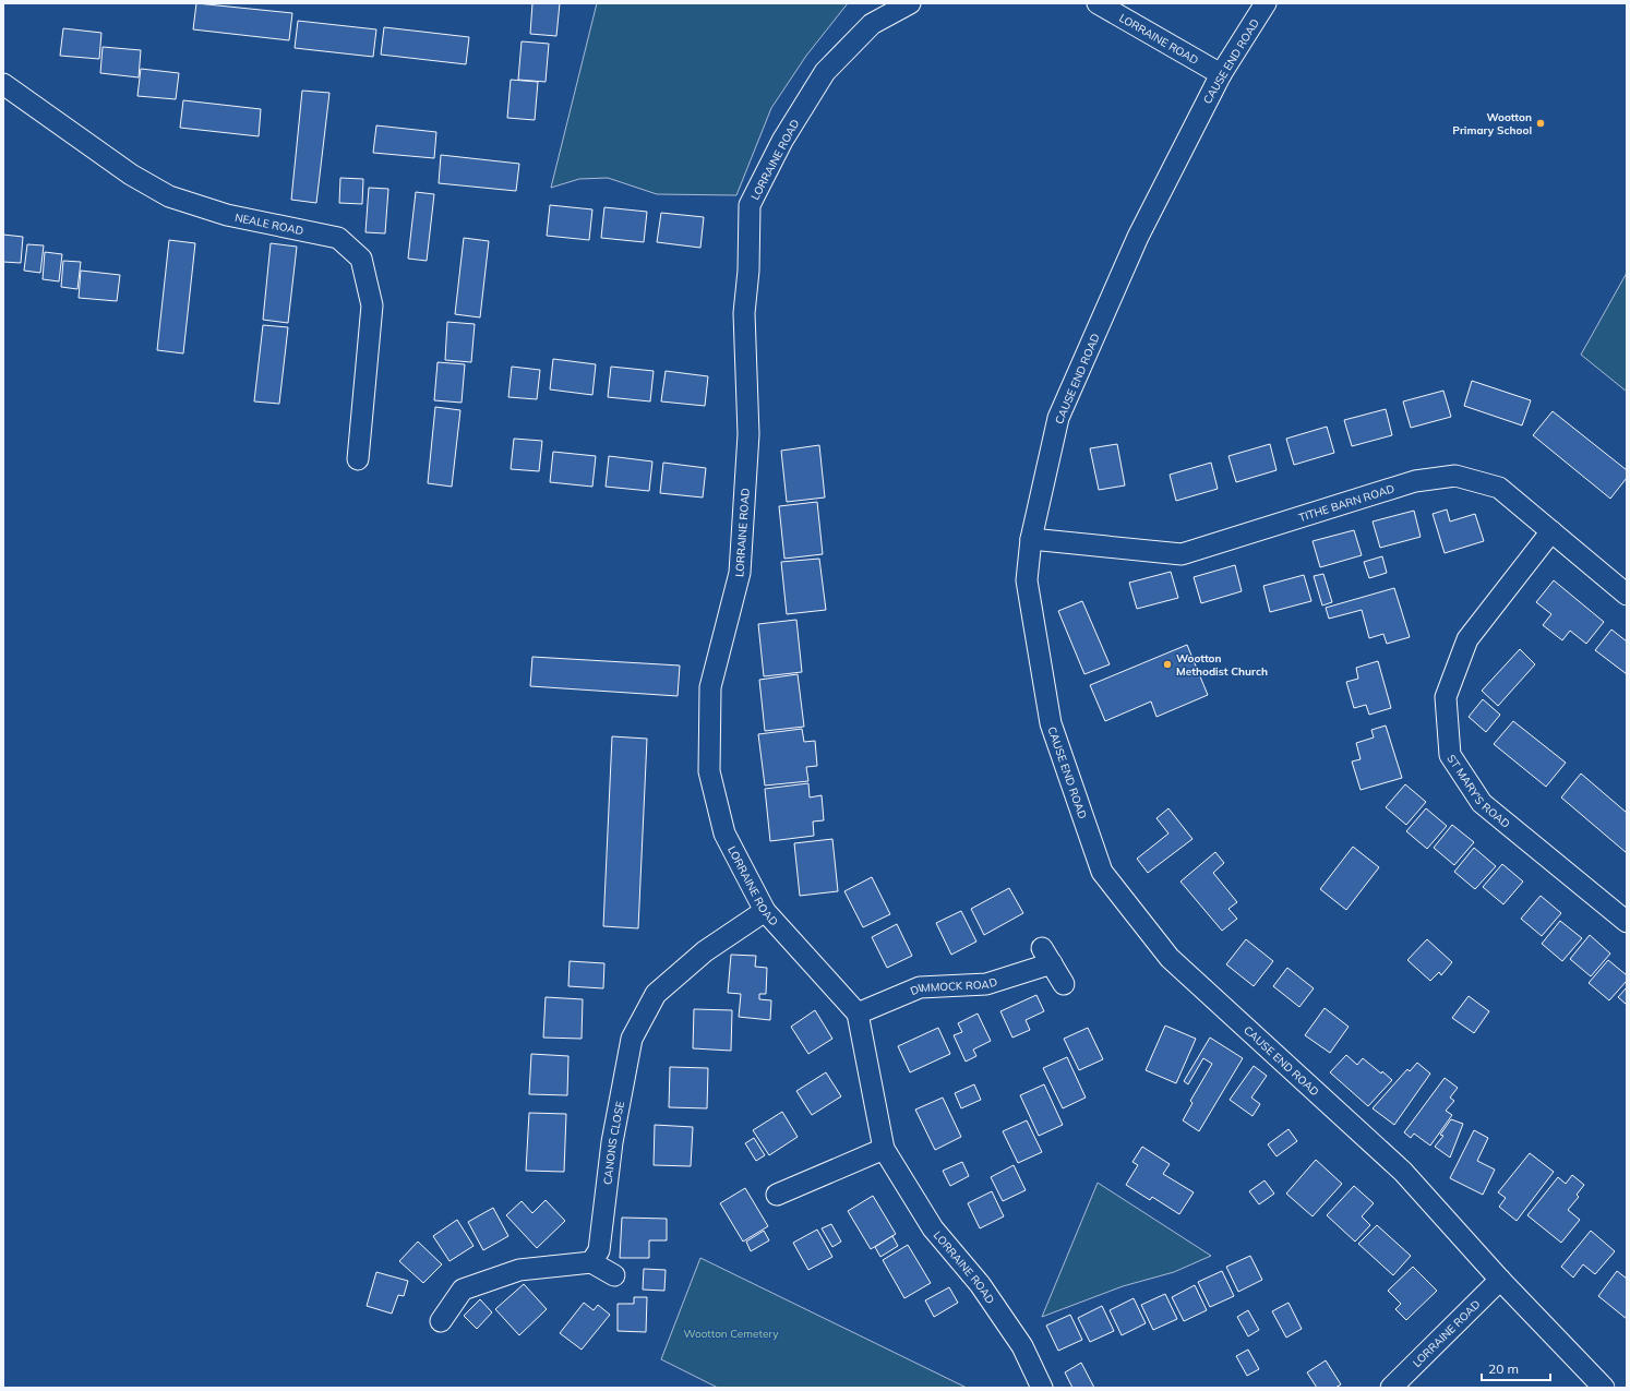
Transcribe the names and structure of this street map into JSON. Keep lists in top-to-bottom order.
{
  "streets": {
    "street": [
      "LORRAINE ROAD",
      "CAUSE END ROAD",
      "NEALE ROAD",
      "TITHE BARN ROAD",
      "ST MARY'S ROAD",
      "DIMMOCK ROAD",
      "CANONS CLOSE"
    ]
  },
  "crossings": [
    ["LORRAINE ROAD", "CAUSE END ROAD"],
    ["LORRAINE ROAD", "DIMMOCK ROAD"],
    ["LORRAINE ROAD", "CANONS CLOSE"],
    ["CAUSE END ROAD", "TITHE BARN ROAD"],
    ["TITHE BARN ROAD", "ST MARY'S ROAD"]
  ],
  "parks": ["Wootton Cemetery"],
  "places": ["Wootton Primary School", "Wootton Methodist Church"],
  "scale_bar": "20 m"
}
